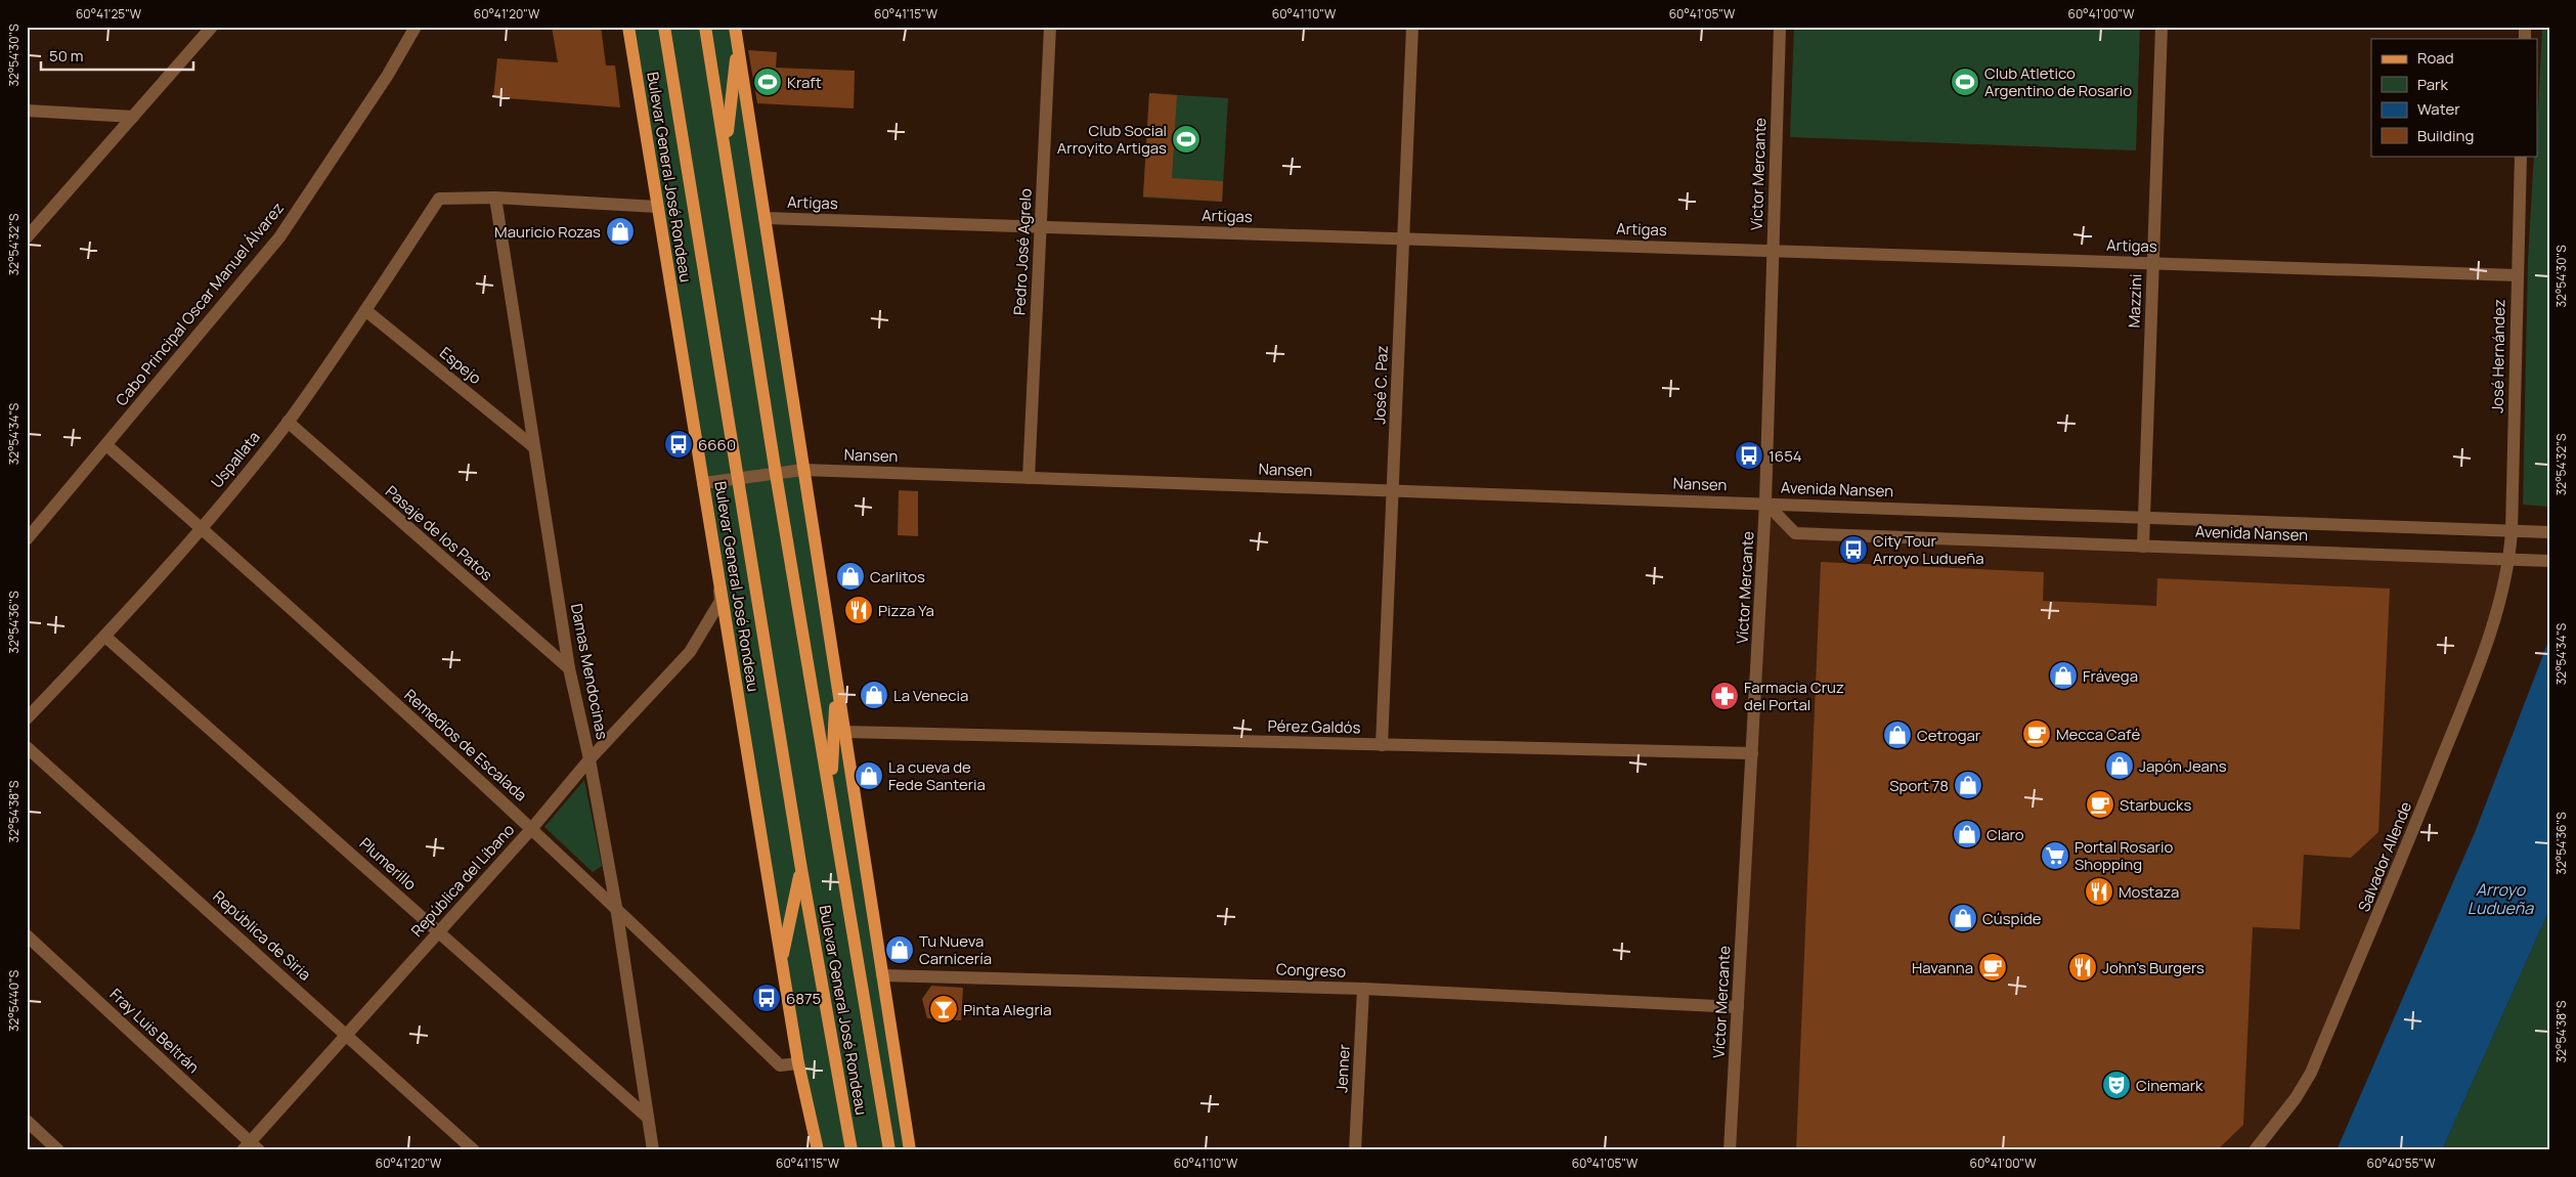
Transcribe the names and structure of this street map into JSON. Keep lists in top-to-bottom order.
{
  "streets": {
    "main road": ["Bulevar General José Rondeau"],
    "street": [
      "Víctor Mercante",
      "Artigas",
      "Pedro José Agrelo",
      "Mazzini",
      "Cabo Principal Oscar Manuel Álvarez",
      "José Hernández",
      "Espejo",
      "José C. Paz",
      "Nansen",
      "Uspallata",
      "Avenida Nansen",
      "Pasaje de los Patos",
      "Damas Mendocinas",
      "Pérez Galdós",
      "Remedios de Escalada",
      "Salvador Allende",
      "Plumerillo",
      "República del Líbano",
      "República de Siria",
      "Congreso",
      "Fray Luis Beltrán",
      "Jenner"
    ]
  },
  "crossings": [
    ["Víctor Mercante", "Artigas"],
    ["Víctor Mercante", "Nansen"],
    ["Víctor Mercante", "Avenida Nansen"],
    ["Víctor Mercante", "Pérez Galdós"],
    ["Víctor Mercante", "Congreso"],
    ["Bulevar General José Rondeau", "Remedios de Escalada"],
    ["Bulevar General José Rondeau", "República del Líbano"],
    ["Artigas", "Pedro José Agrelo"],
    ["Artigas", "Mazzini"],
    ["Artigas", "José Hernández"],
    ["Artigas", "José C. Paz"],
    ["Pedro José Agrelo", "Nansen"],
    ["Mazzini", "Avenida Nansen"],
    ["Cabo Principal Oscar Manuel Álvarez", "Remedios de Escalada"],
    ["José Hernández", "Avenida Nansen"],
    ["José Hernández", "Salvador Allende"],
    ["Espejo", "Uspallata"],
    ["Espejo", "Damas Mendocinas"],
    ["José C. Paz", "Nansen"],
    ["José C. Paz", "Pérez Galdós"],
    ["Nansen", "Avenida Nansen"],
    ["Uspallata", "Pasaje de los Patos"],
    ["Uspallata", "Damas Mendocinas"],
    ["Uspallata", "Remedios de Escalada"],
    ["Uspallata", "Plumerillo"],
    ["Avenida Nansen", "Salvador Allende"],
    ["Pasaje de los Patos", "Damas Mendocinas"],
    ["Damas Mendocinas", "Remedios de Escalada"],
    ["Damas Mendocinas", "Plumerillo"],
    ["Damas Mendocinas", "República del Líbano"],
    ["Remedios de Escalada", "República del Líbano"],
    ["Plumerillo", "República del Líbano"],
    ["República del Líbano", "República de Siria"],
    ["República del Líbano", "Fray Luis Beltrán"],
    ["Congreso", "Jenner"]
  ],
  "water": ["Arroyo Ludueña"],
  "places": {
    "sports": ["Kraft", "Club Atletico Argentino de Rosario", "Club Social Arroyito Artigas"],
    "shop": [
      "Mauricio Rozas",
      "Carlitos",
      "Frávega",
      "La Venecia",
      "Cetrogar",
      "Japón Jeans",
      "La cueva de Fede Santeria",
      "Sport 78",
      "Claro",
      "Cúspide",
      "Tu Nueva Carnicería"
    ],
    "bus stop": [
      "6660",
      "1654",
      "City Tour Arroyo Ludueña",
      "6875"
    ],
    "restaurant": ["Pizza Ya", "Mostaza", "John's Burgers"],
    "pharmacy": ["Farmacia Cruz del Portal"],
    "cafe": ["Mecca Café", "Starbucks", "Havanna"],
    "supermarket": ["Portal Rosario Shopping"],
    "bar": ["Pinta Alegria"],
    "theatre": ["Cinemark"]
  },
  "legend": [
    "Road",
    "Park",
    "Water",
    "Building"
  ],
  "scale_bar": "50 m",
  "coordinates": [
    "60°41'25\"W",
    "60°41'20\"W",
    "60°41'15\"W",
    "60°41'10\"W",
    "60°41'05\"W",
    "60°41'00\"W",
    "32°54'30\"S",
    "32°54'32\"S",
    "32°54'34\"S",
    "32°54'36\"S",
    "32°54'38\"S",
    "32°54'40\"S",
    "60°40'55\"W"
  ]
}
